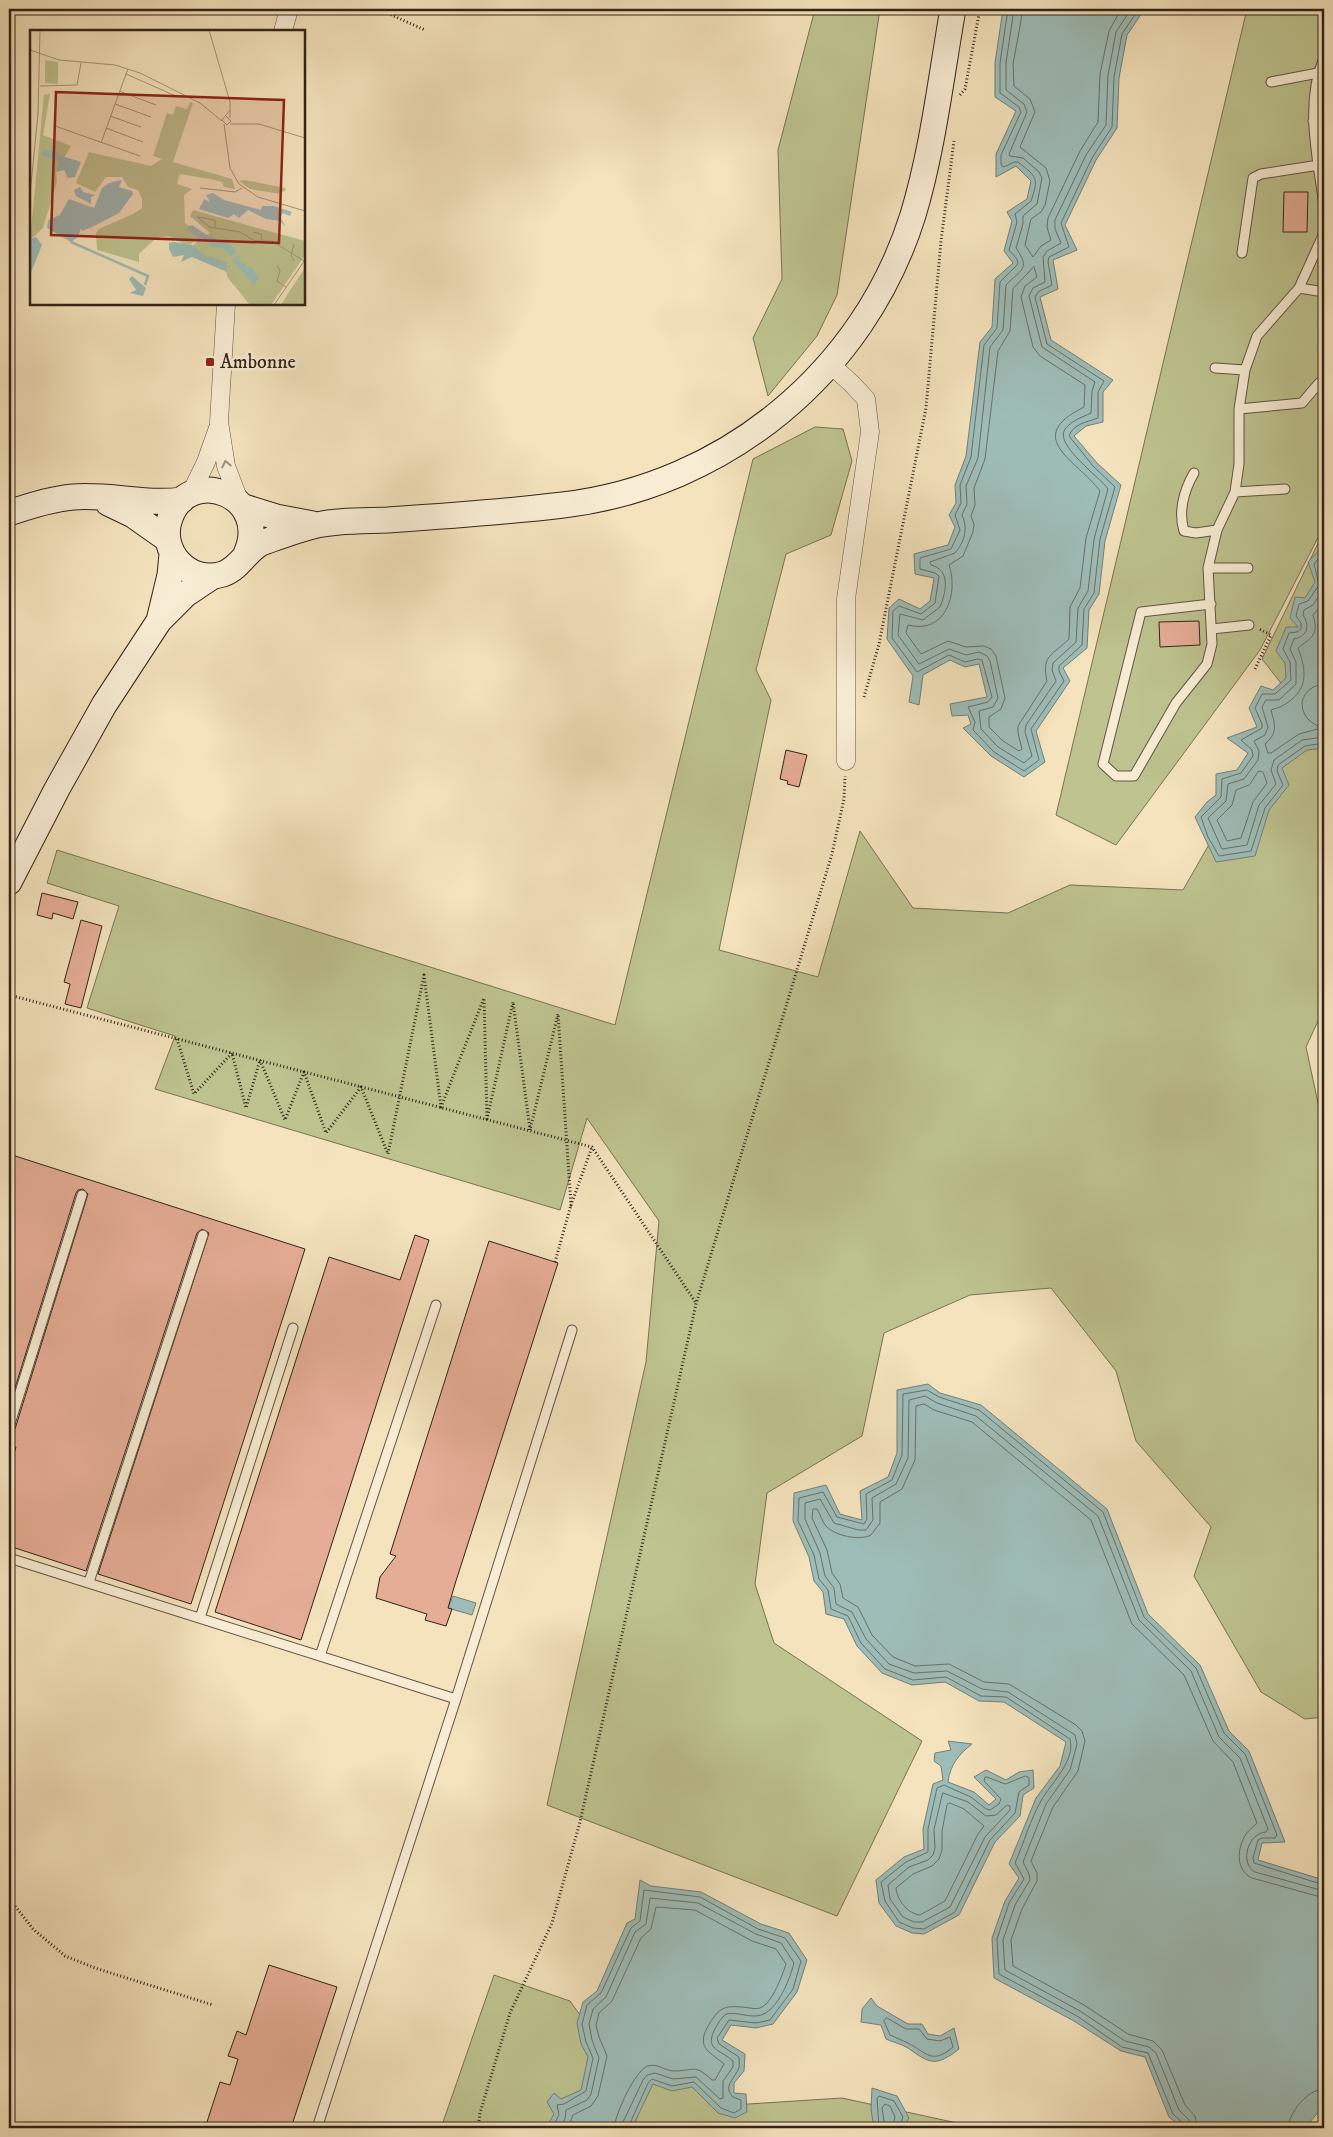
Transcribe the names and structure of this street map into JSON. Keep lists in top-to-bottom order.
{
  "places": {
    "transit": ["Ambonne"]
  }
}
